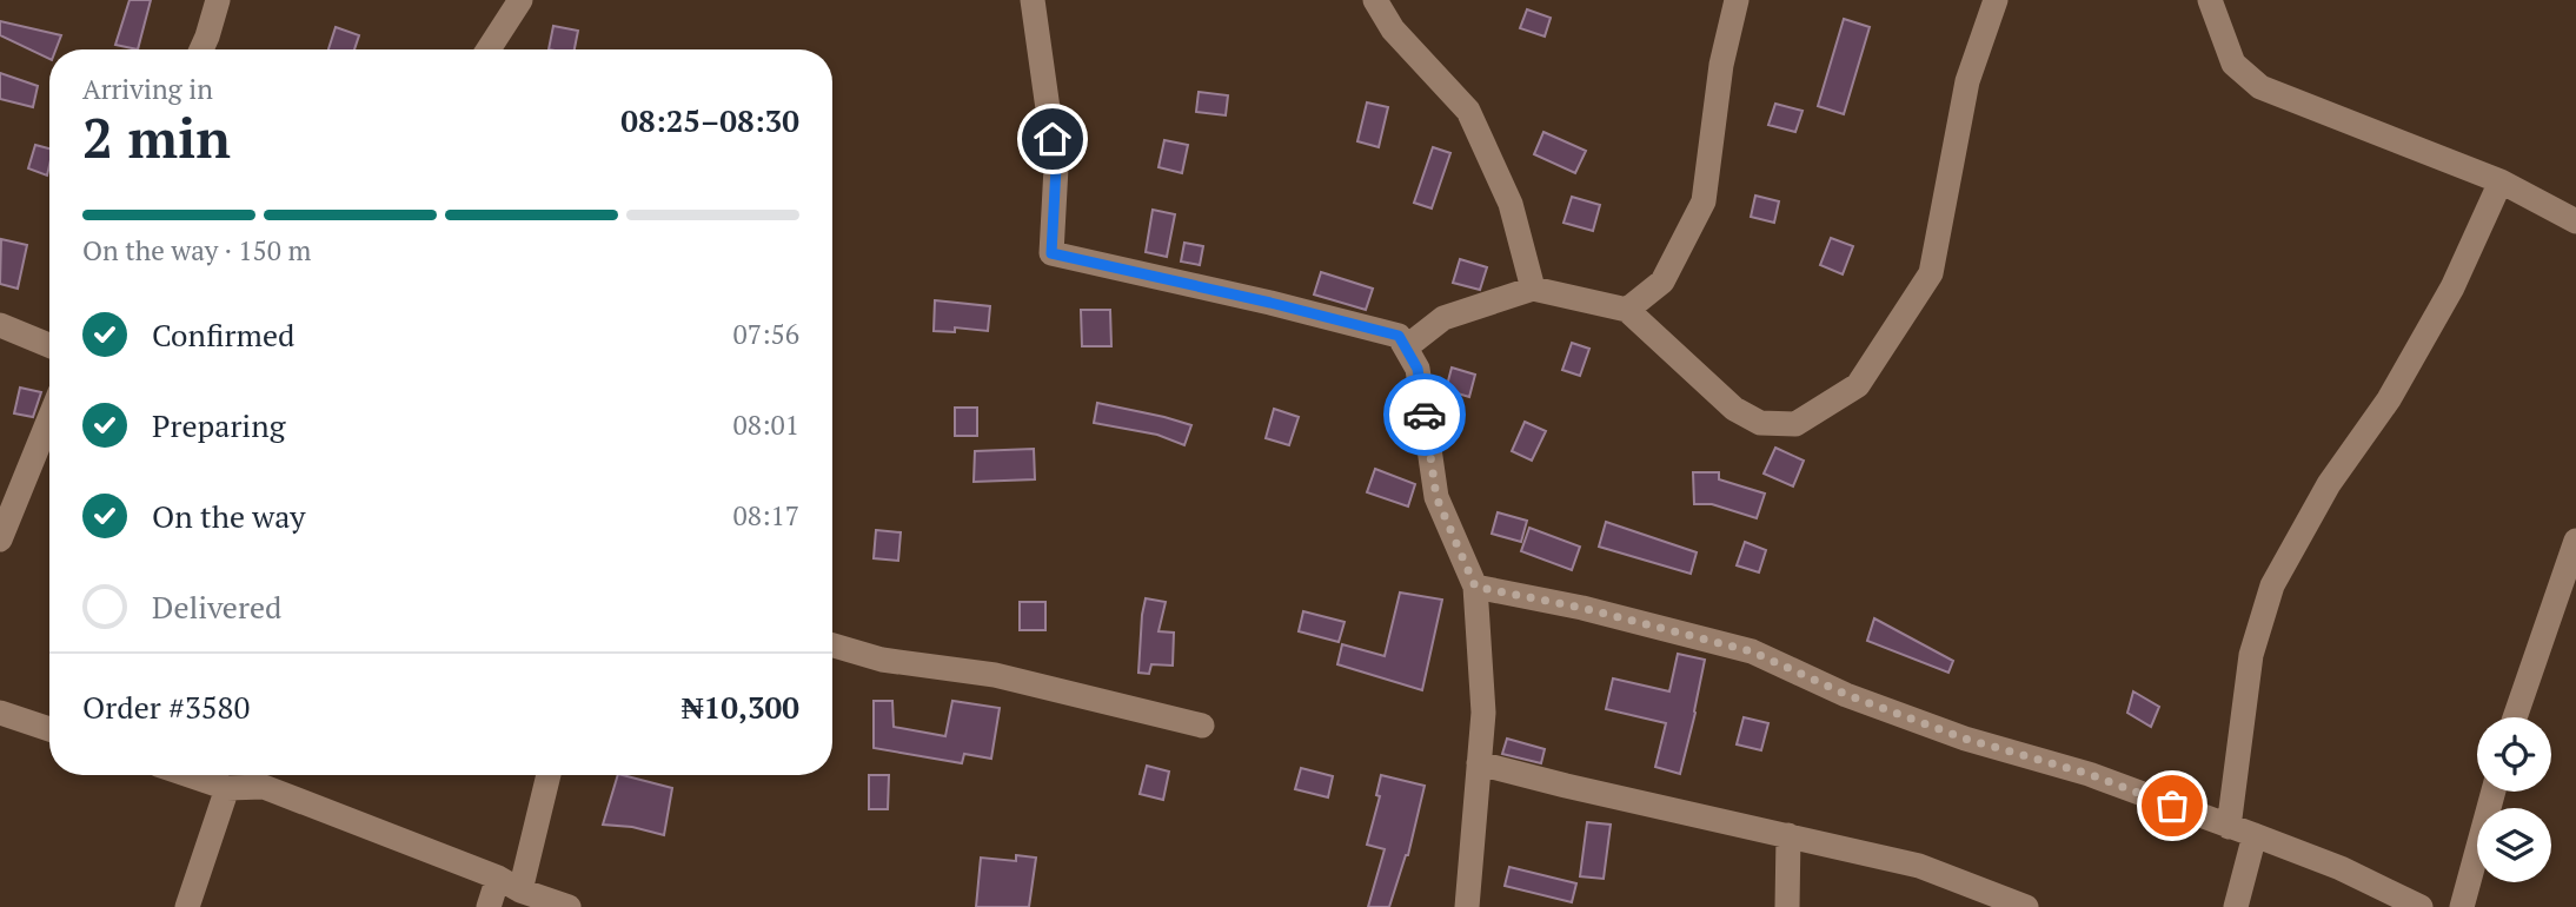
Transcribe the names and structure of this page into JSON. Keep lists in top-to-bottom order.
{
  "page": {
    "heading": ["2 min", "Arriving in", "08:25–08:30"],
    "panel": ["Order #3580", "₦10,300"],
    "bar": "On the way · 150 m",
    "list": [
      ["Confirmed", "07:56"],
      ["Preparing", "08:01"],
      ["On the way", "08:17"],
      "Delivered"
    ]
  }
}
